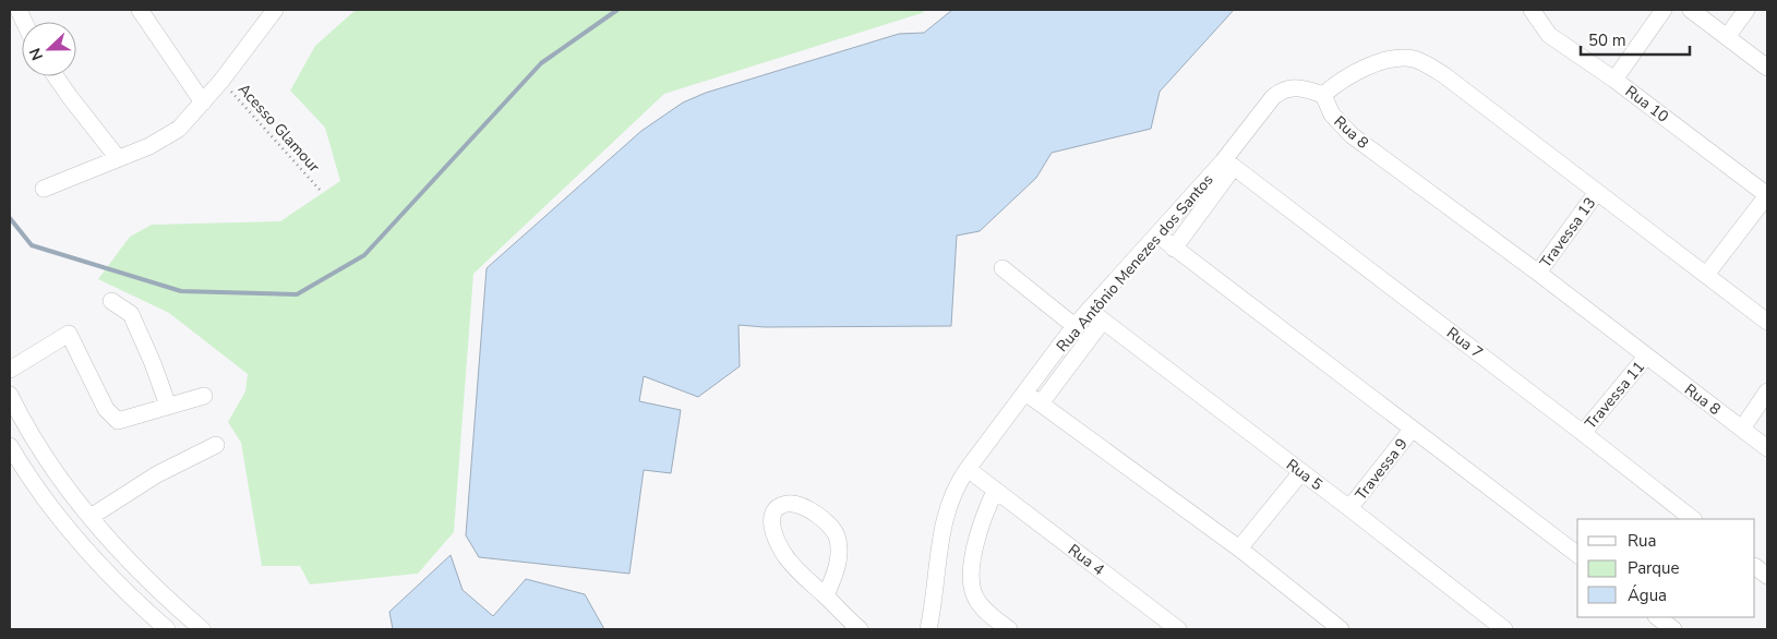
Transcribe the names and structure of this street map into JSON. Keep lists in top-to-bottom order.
{
  "streets": {
    "street": [
      "Rua 10",
      "Rua 8",
      "Travessa 13",
      "Rua Antônio Menezes dos Santos",
      "Rua 7",
      "Travessa 11",
      "Travessa 9",
      "Rua 5",
      "Rua 4"
    ],
    "path": ["Acesso Glamour"]
  },
  "crossings": [
    ["Rua 8", "Travessa 13"],
    ["Rua 8", "Rua Antônio Menezes dos Santos"],
    ["Rua 8", "Travessa 11"],
    ["Rua Antônio Menezes dos Santos", "Rua 7"],
    ["Rua Antônio Menezes dos Santos", "Rua 5"],
    ["Rua Antônio Menezes dos Santos", "Rua 4"],
    ["Rua 7", "Travessa 11"],
    ["Travessa 9", "Rua 5"]
  ],
  "legend": ["Rua", "Parque", "Água"],
  "scale_bar": "50 m",
  "north": "left"
}
